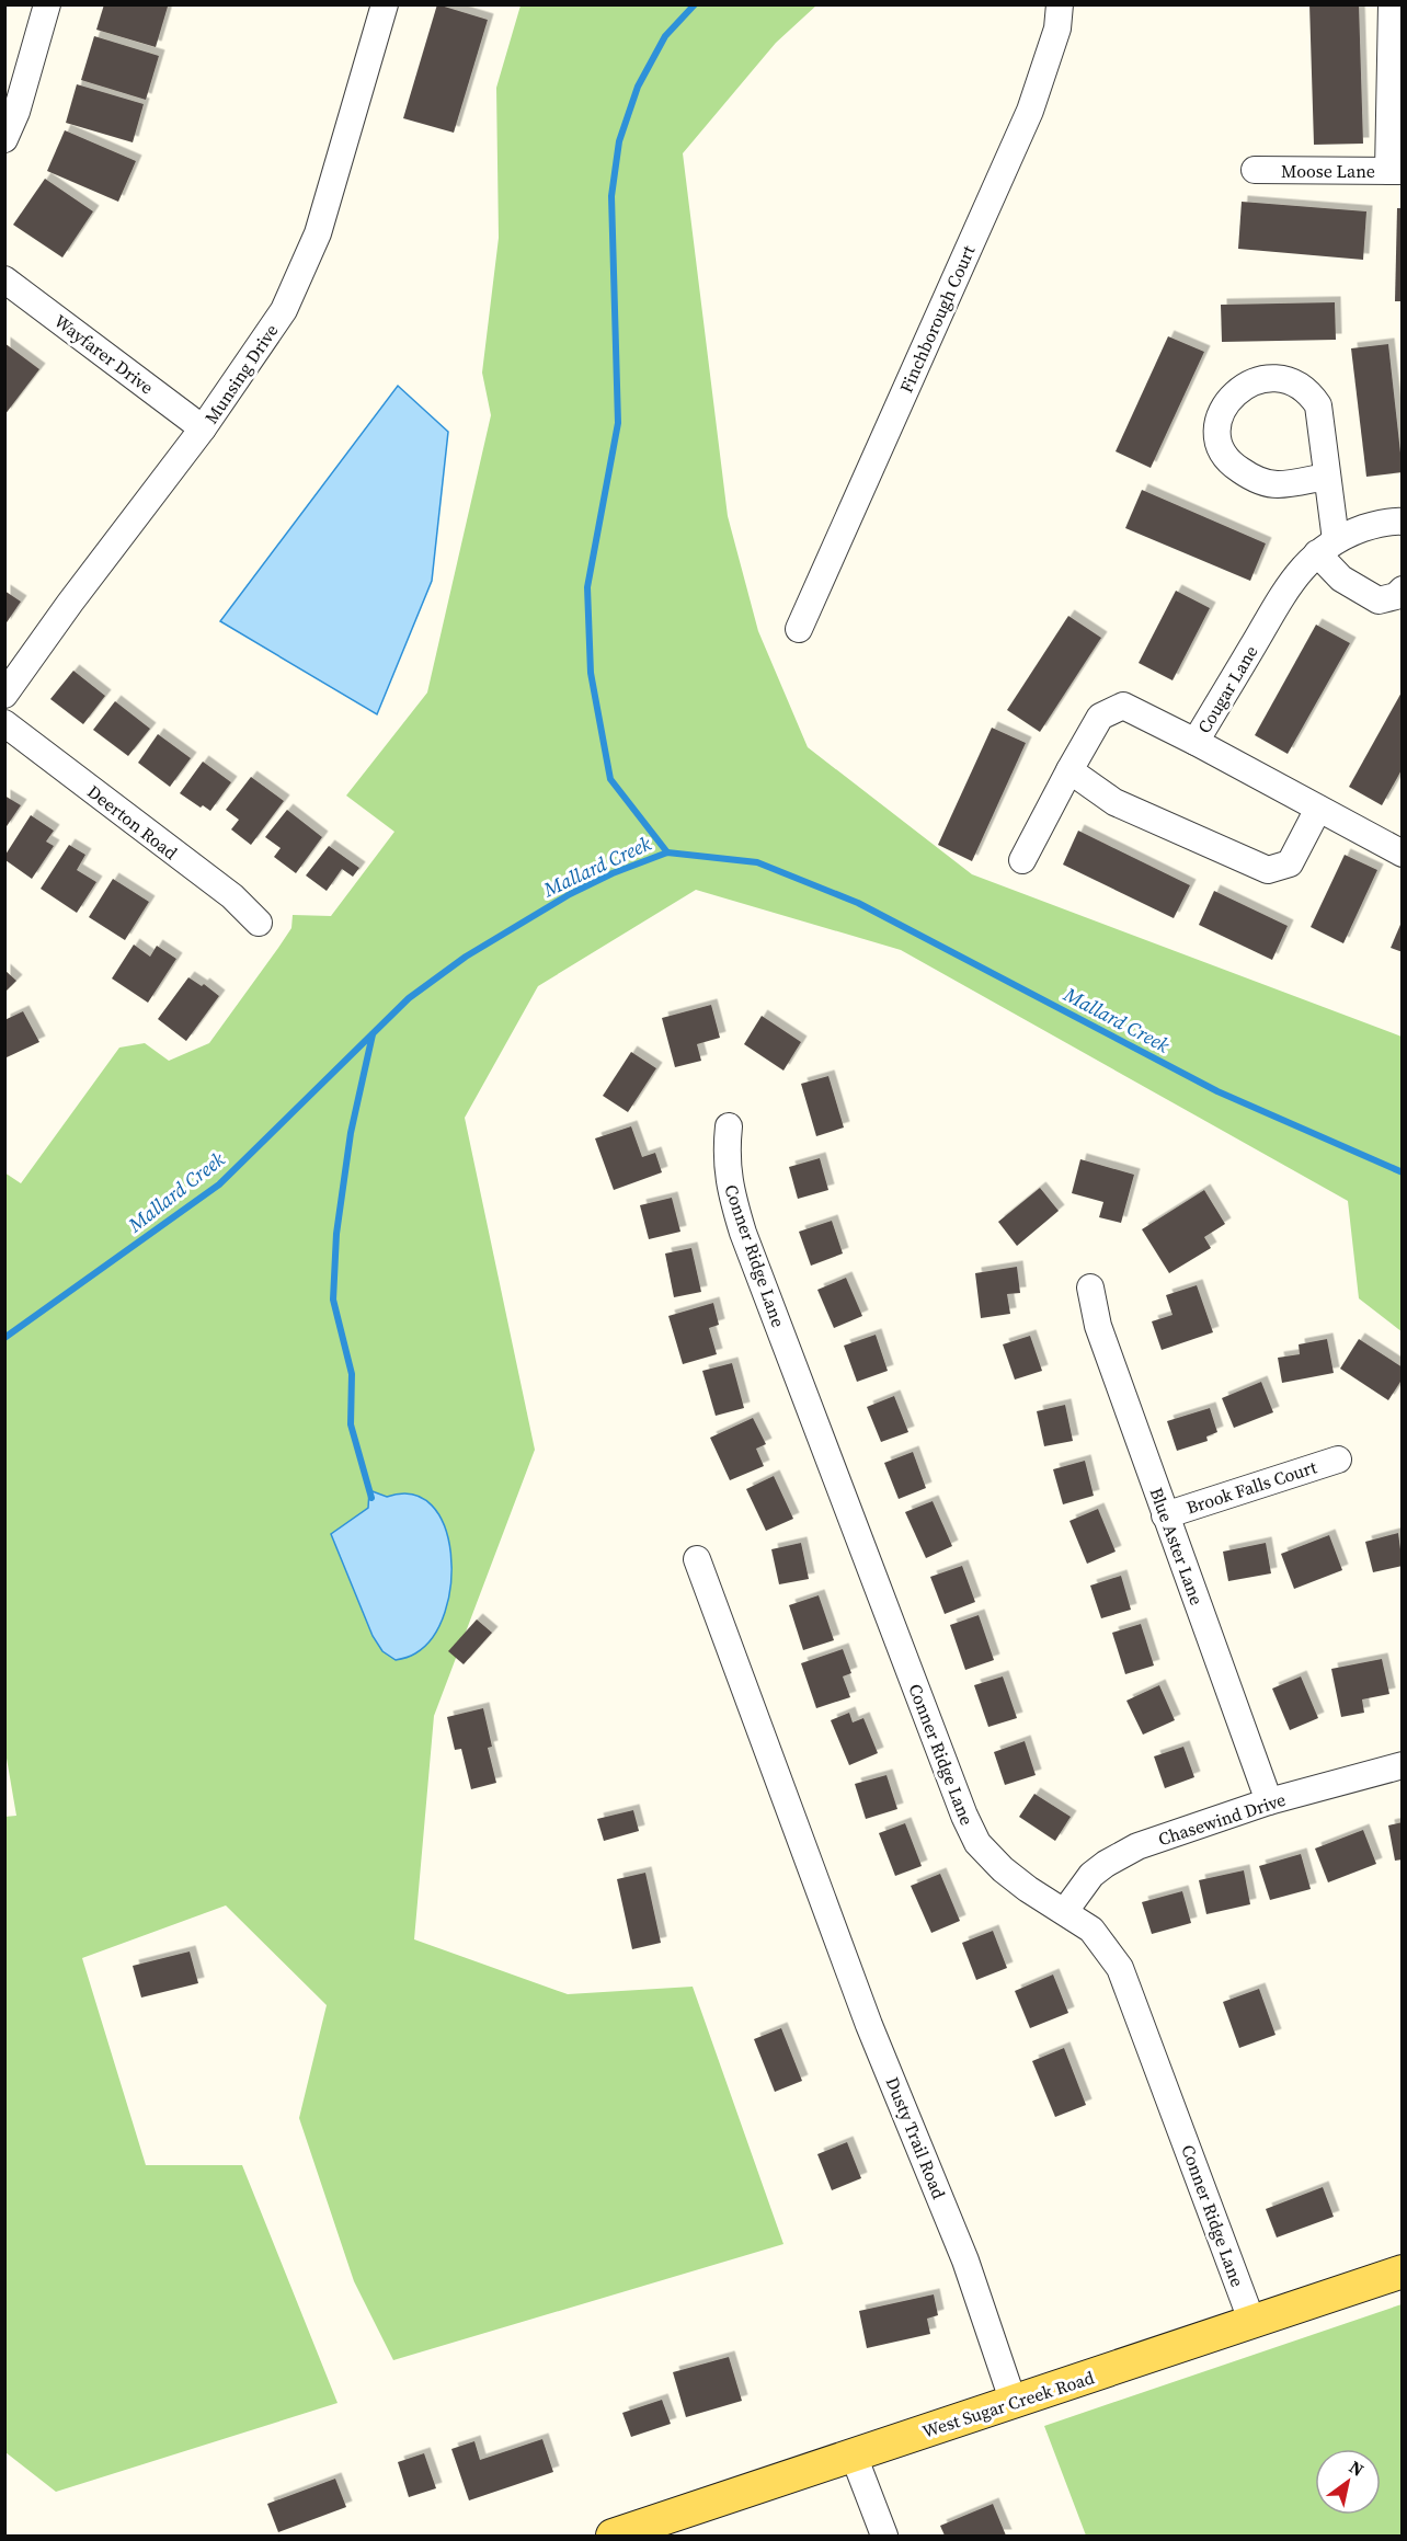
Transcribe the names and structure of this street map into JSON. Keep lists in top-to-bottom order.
{
  "streets": {
    "main road": ["West Sugar Creek Road"],
    "street": [
      "Moose Lane",
      "Finchborough Court",
      "Wayfarer Drive",
      "Munsing Drive",
      "Cougar Lane",
      "Deerton Road",
      "Conner Ridge Lane",
      "Brook Falls Court",
      "Blue Aster Lane",
      "Chasewind Drive",
      "Dusty Trail Road"
    ]
  },
  "crossings": [
    ["Wayfarer Drive", "Munsing Drive"],
    ["Conner Ridge Lane", "Chasewind Drive"],
    ["Conner Ridge Lane", "West Sugar Creek Road"],
    ["Brook Falls Court", "Blue Aster Lane"],
    ["Blue Aster Lane", "Chasewind Drive"],
    ["Dusty Trail Road", "West Sugar Creek Road"]
  ],
  "water": ["Mallard Creek"],
  "north": "top right"
}
